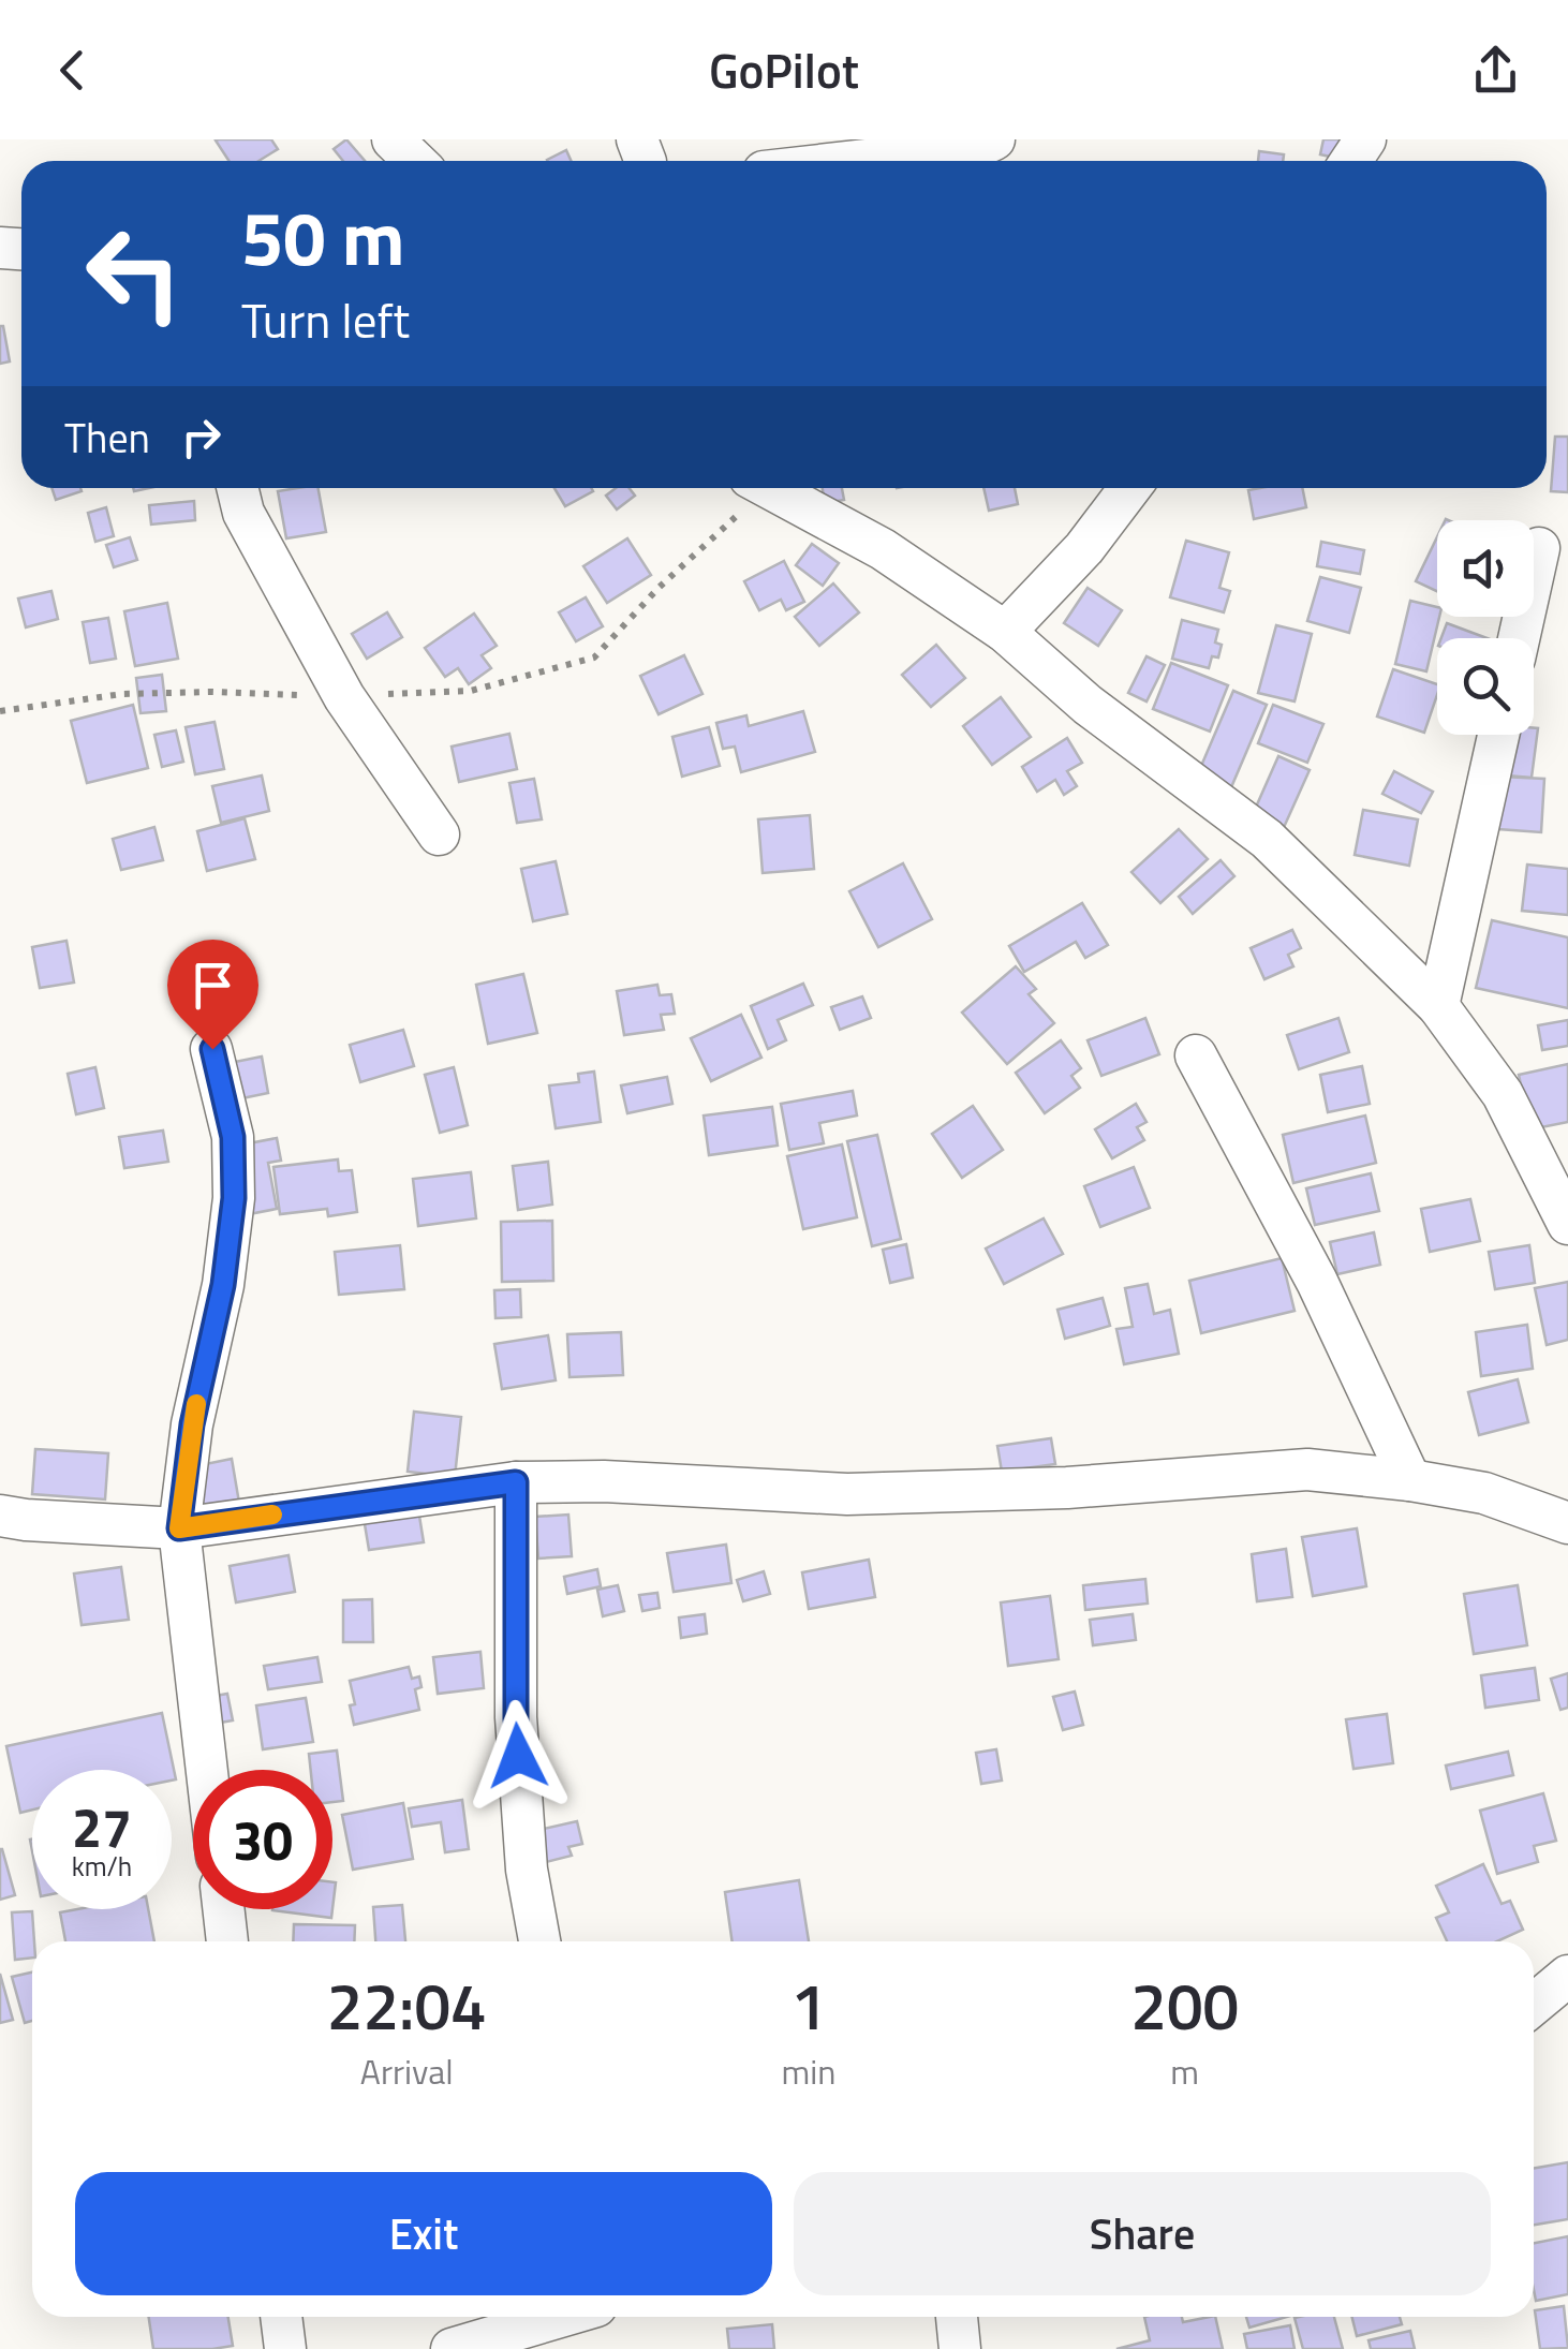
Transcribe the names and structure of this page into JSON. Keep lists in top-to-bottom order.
{
  "page": {
    "header": "GoPilot",
    "turn": ["50 m", "Turn left"],
    "then": "Then",
    "speed": "27 km/h",
    "limit": "30",
    "eta": [
      "22:04",
      "Arrival",
      "1",
      "min",
      "200",
      "m"
    ],
    "buttons": ["Exit", "Share"]
  }
}
